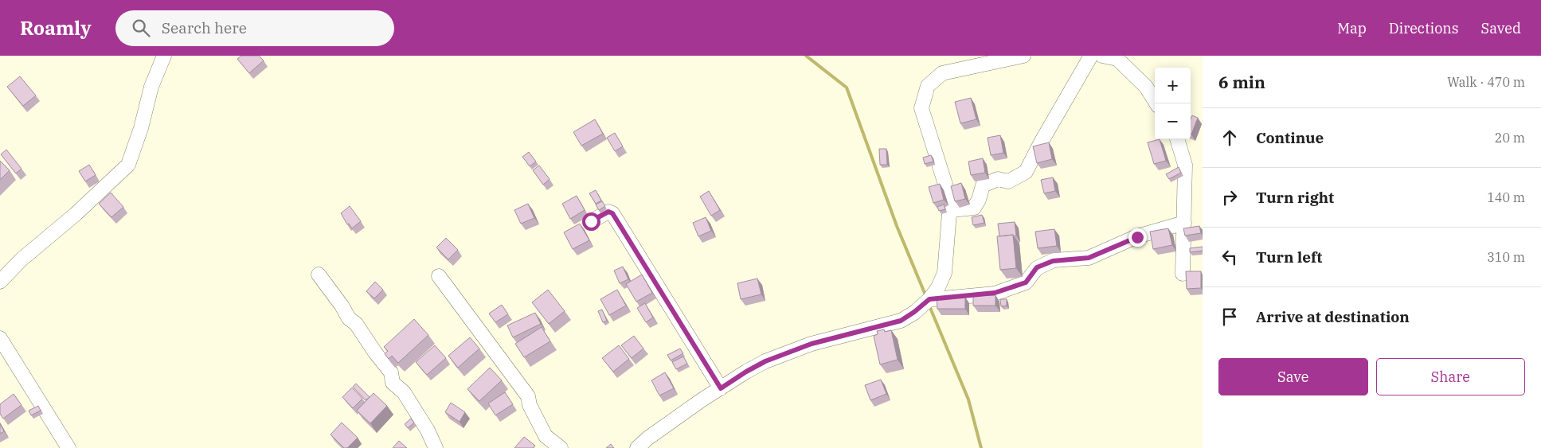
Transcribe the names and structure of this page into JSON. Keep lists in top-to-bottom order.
{
  "page": {
    "header": "Roamly",
    "search": "Search here",
    "nav": ["Map", "Directions", "Saved"],
    "heading": ["6 min", "Walk · 470 m"],
    "map_buttons": ["+", "−"],
    "list": [
      ["Continue", "20 m"],
      ["Turn right", "140 m"],
      ["Turn left", "310 m"],
      "Arrive at destination"
    ],
    "buttons": ["Save", "Share"]
  }
}
